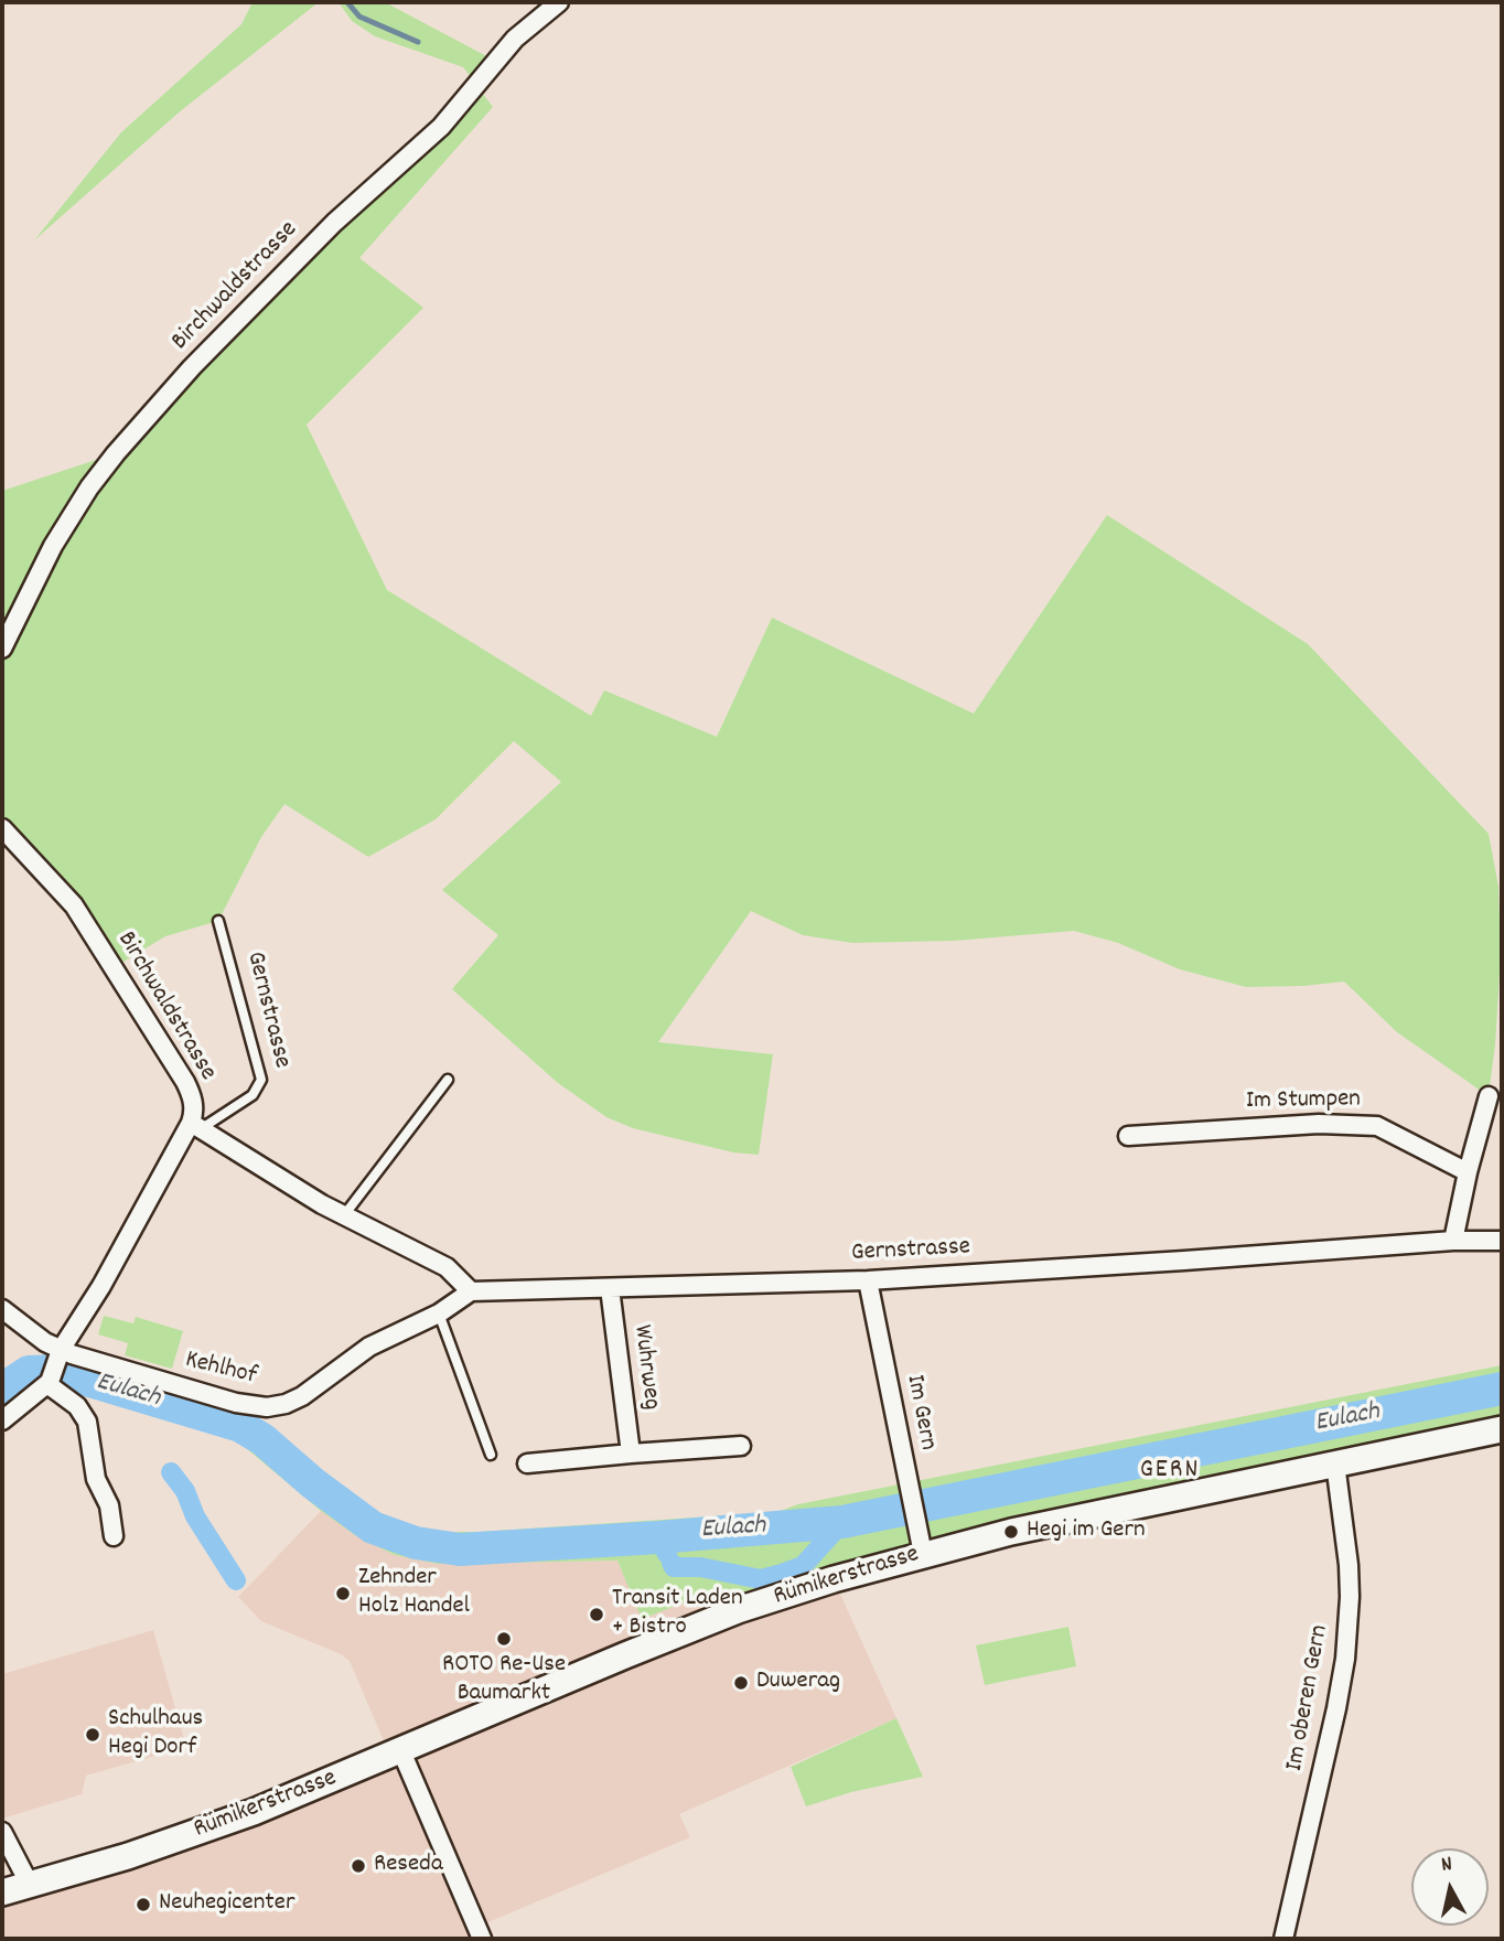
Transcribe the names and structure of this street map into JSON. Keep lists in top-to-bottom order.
{
  "streets": {
    "main road": ["Rümikerstrasse"],
    "street": [
      "Birchwaldstrasse",
      "Gernstrasse",
      "Im Stumpen",
      "Wuhrweg",
      "Kehlhof",
      "Im Gern",
      "Im oberen Gern"
    ]
  },
  "crossings": [
    ["Birchwaldstrasse", "Gernstrasse"],
    ["Birchwaldstrasse", "Kehlhof"],
    ["Gernstrasse", "Wuhrweg"],
    ["Gernstrasse", "Kehlhof"],
    ["Gernstrasse", "Im Gern"],
    ["Im Gern", "Rümikerstrasse"],
    ["Rümikerstrasse", "Im oberen Gern"]
  ],
  "districts": ["GERN"],
  "water": ["Eulach"],
  "places": [
    "Hegi im Gern",
    "Zehnder Holz Handel",
    "Transit Laden + Bistro",
    "ROTO Re-Use Baumarkt",
    "Duwerag",
    "Schulhaus Hegi Dorf",
    "Reseda",
    "Neuhegicenter"
  ],
  "north": "top"
}
